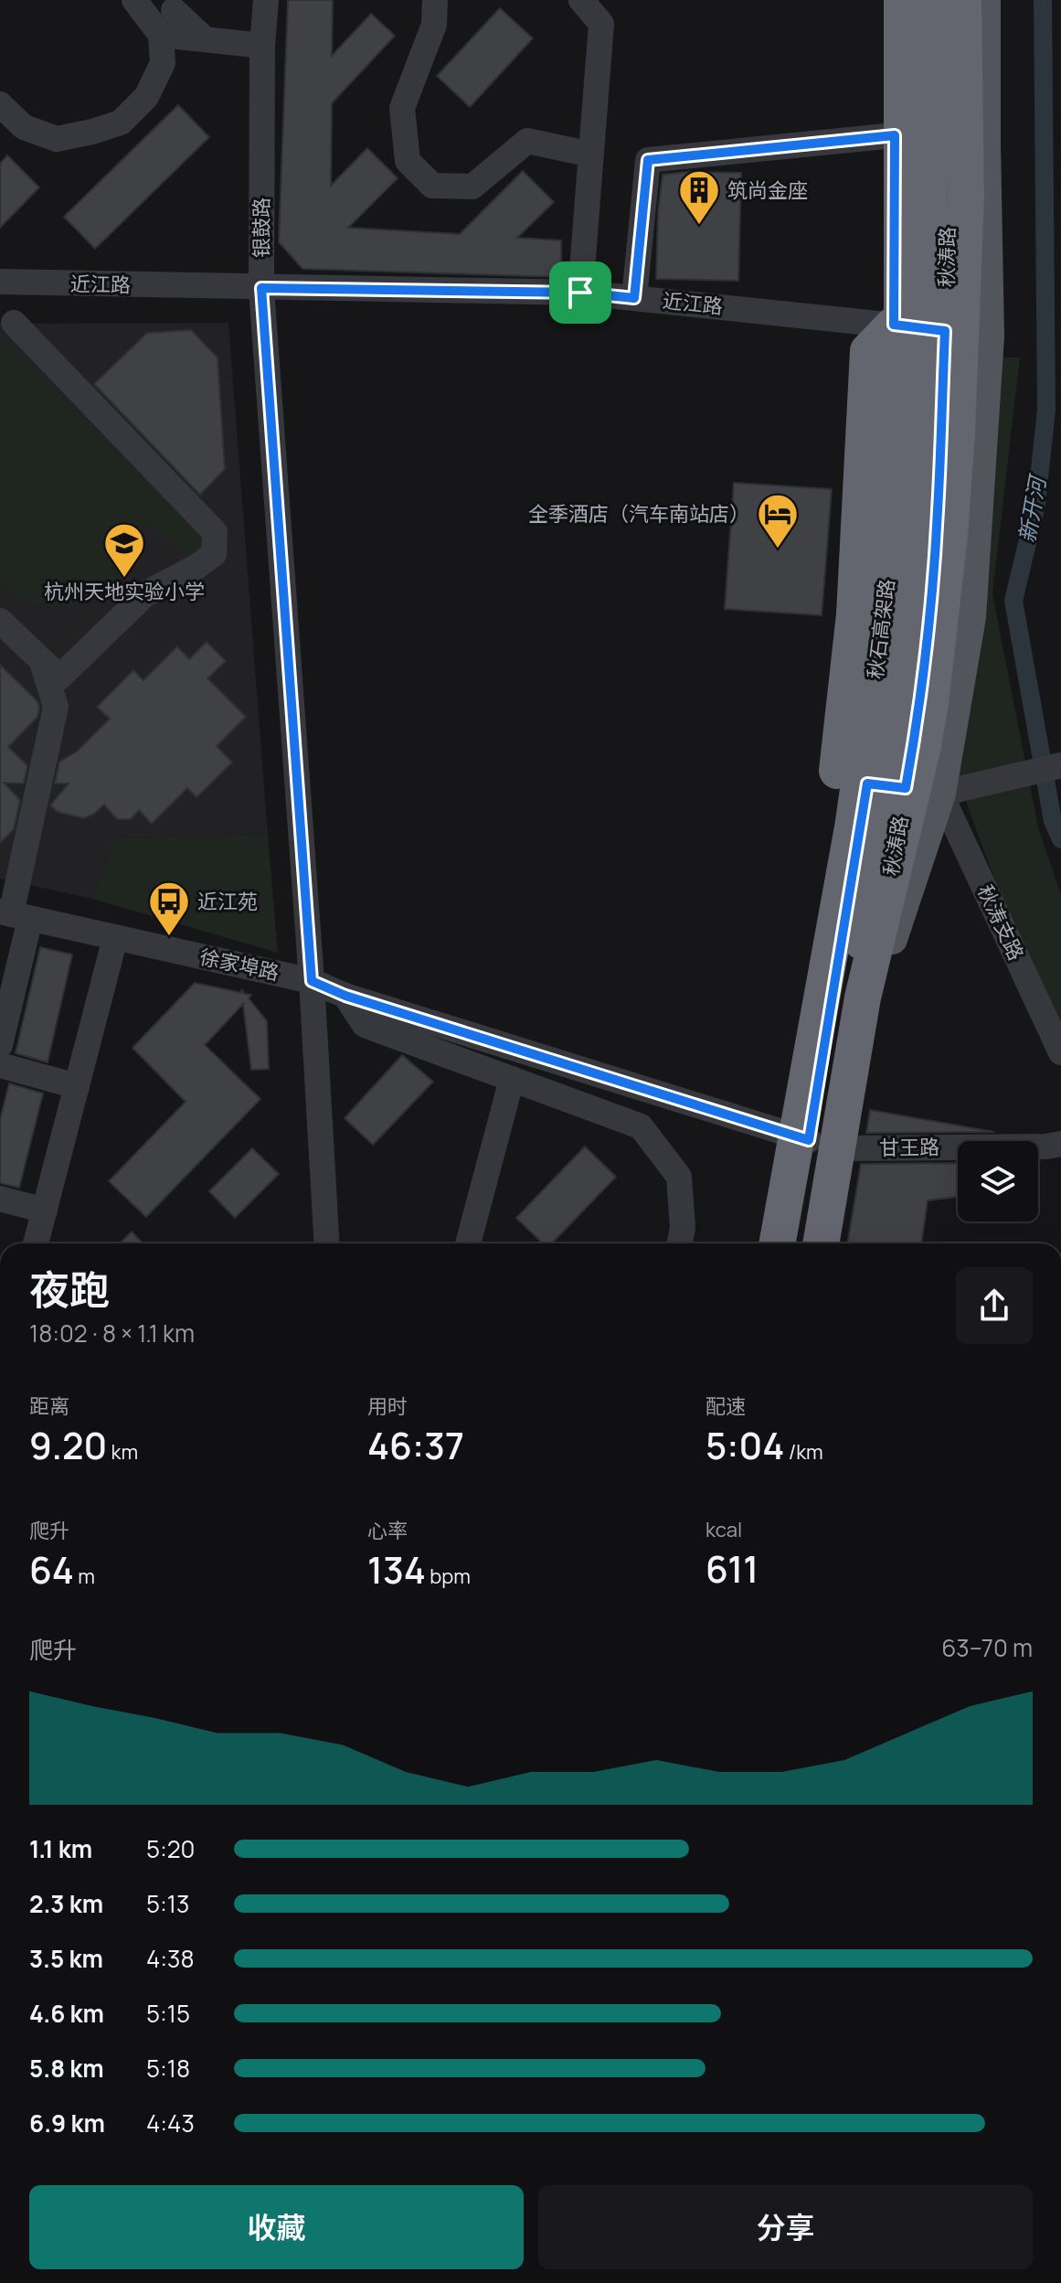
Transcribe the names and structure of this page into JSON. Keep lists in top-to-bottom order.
{
  "streets": {
    "highway": ["秋石高架路"],
    "main road": ["秋涛路"],
    "street": [
      "银鼓路",
      "近江路",
      "秋涛支路",
      "徐家埠路",
      "甘王路"
    ]
  },
  "crossings": [
    ["银鼓路", "近江路"],
    ["银鼓路", "徐家埠路"],
    ["秋涛路", "近江路"],
    ["秋涛路", "徐家埠路"],
    ["秋涛路", "甘王路"]
  ],
  "water": ["新开河"],
  "places": {
    "building": ["筑尚金座"],
    "hotel": ["全季酒店（汽车南站店）"],
    "school or university": ["杭州天地实验小学"],
    "bus stop": ["近江苑"]
  },
  "page": {
    "heading": ["夜跑", "18:02 · 8 × 1.1 km"],
    "stats": [
      ["距离", "9.20 km"],
      ["用时", "46:37"],
      ["配速", "5:04 /km"],
      ["爬升", "64 m"],
      ["心率", "134 bpm"],
      ["kcal", "611"]
    ],
    "chart": ["爬升", "63–70 m"],
    "list": [
      {
        "name": "1.1 km",
        "note": "5:20"
      },
      {
        "name": "2.3 km",
        "note": "5:13"
      },
      {
        "name": "3.5 km",
        "note": "4:38"
      },
      {
        "name": "4.6 km",
        "note": "5:15"
      },
      {
        "name": "5.8 km",
        "note": "5:18"
      },
      {
        "name": "6.9 km",
        "note": "4:43"
      }
    ],
    "buttons": ["收藏", "分享"]
  }
}
